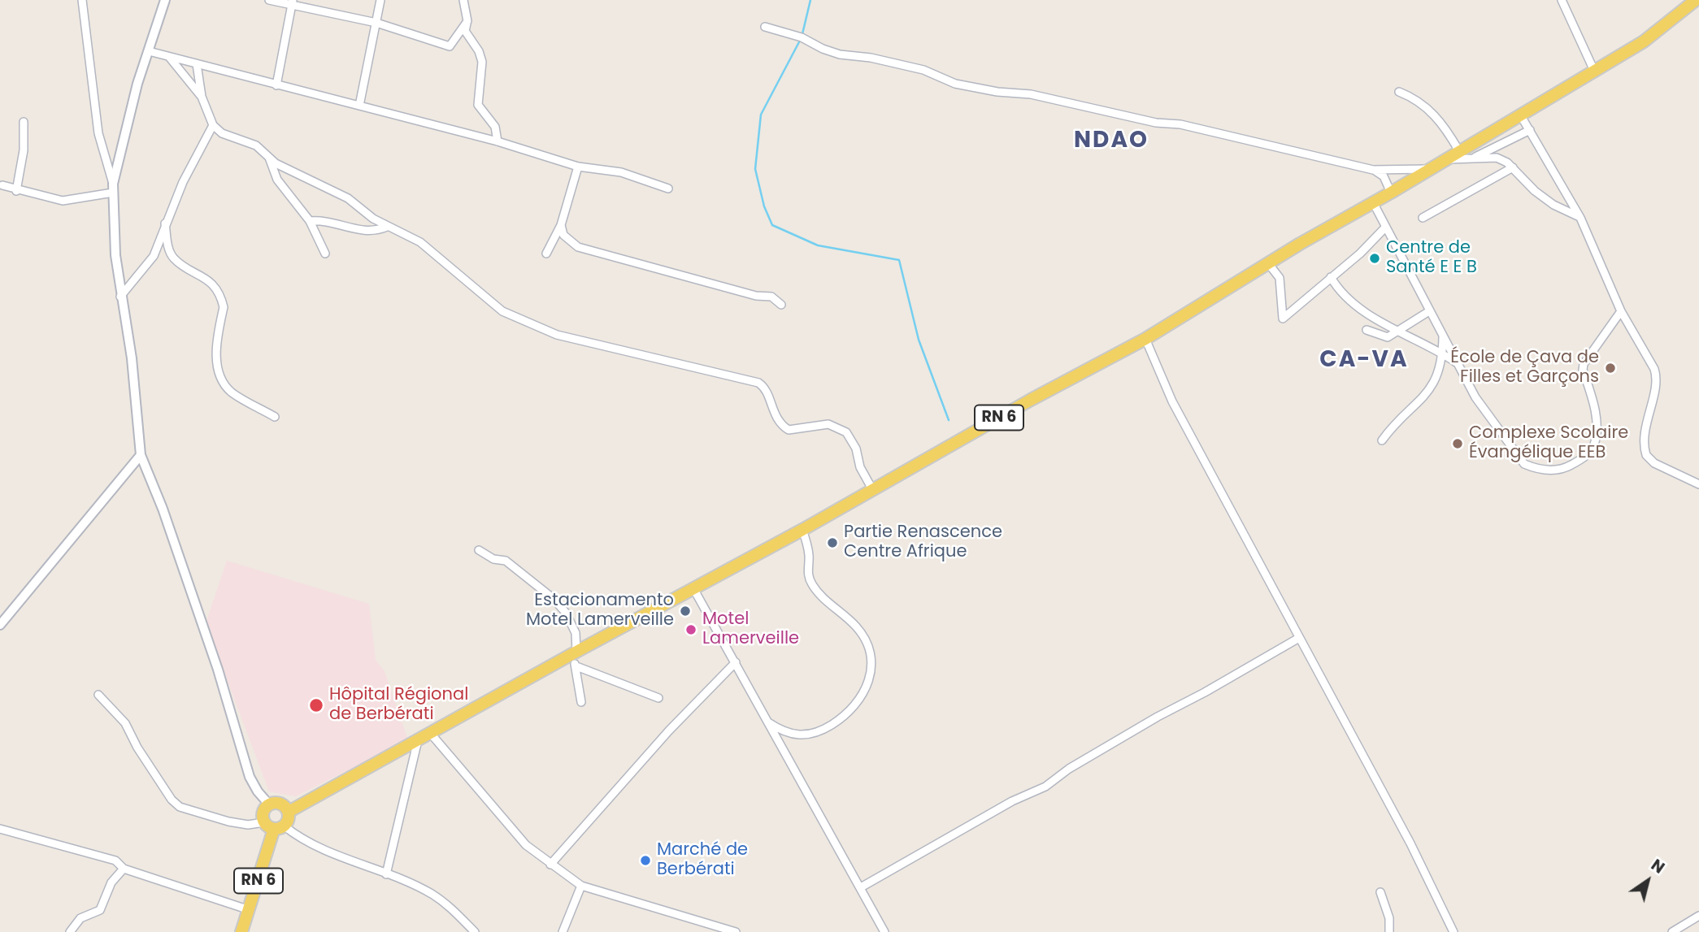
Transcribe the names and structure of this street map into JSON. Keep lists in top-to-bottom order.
{
  "streets": {
    "main road": ["RN 6"]
  },
  "districts": ["NDAO", "CA-VA"],
  "places": [
    "Centre de Santé E E B",
    "École de Çava de Filles et Garçons",
    "Complexe Scolaire Évangélique EEB",
    "Partie Renascence Centre Afrique",
    "Estacionamento Motel Lamerveille",
    "Motel Lamerveille",
    "Hôpital Régional de Berbérati",
    "Marché de Berbérati"
  ],
  "north": "top right"
}
